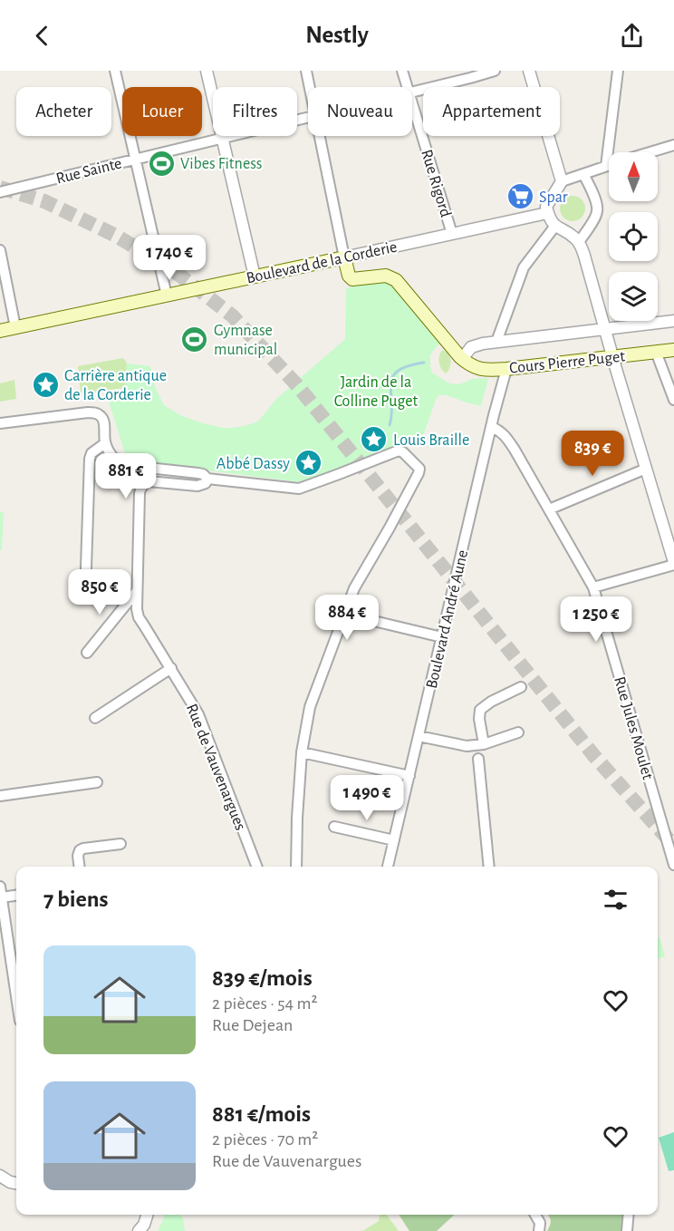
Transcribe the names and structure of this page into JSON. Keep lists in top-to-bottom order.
{
  "streets": {
    "main road": ["Boulevard de la Corderie", "Cours Pierre Puget"],
    "street": [
      "Rue Sainte",
      "Rue Rigord",
      "Boulevard André Aune",
      "Rue Jules Moulet",
      "Rue de Vauvenargues"
    ]
  },
  "crossings": [
    ["Rue Rigord", "Boulevard de la Corderie"],
    ["Boulevard de la Corderie", "Cours Pierre Puget"],
    ["Cours Pierre Puget", "Boulevard André Aune"],
    ["Boulevard André Aune", "Rue Jules Moulet"]
  ],
  "parks": ["Jardin de la Colline Puget"],
  "places": {
    "sports": ["Vibes Fitness", "Gymnase municipal"],
    "supermarket": ["Spar"],
    "place": ["Carrière antique de la Corderie", "Louis Braille", "Abbé Dassy"]
  },
  "north": "top",
  "page": {
    "header": "Nestly",
    "chip": [
      "Acheter",
      "Louer",
      "Filtres",
      "Nouveau",
      "Appartement"
    ],
    "price": [
      "1 740 €",
      "839 €",
      "881 €",
      "850 €",
      "884 €",
      "1 250 €",
      "1 490 €"
    ],
    "heading": "7 biens",
    "list": [
      {
        "name": "839 €/mois",
        "note": "2 pièces · 54 m² · Rue Dejean"
      },
      {
        "name": "881 €/mois",
        "note": "2 pièces · 70 m² · Rue de Vauvenargues"
      }
    ]
  }
}
